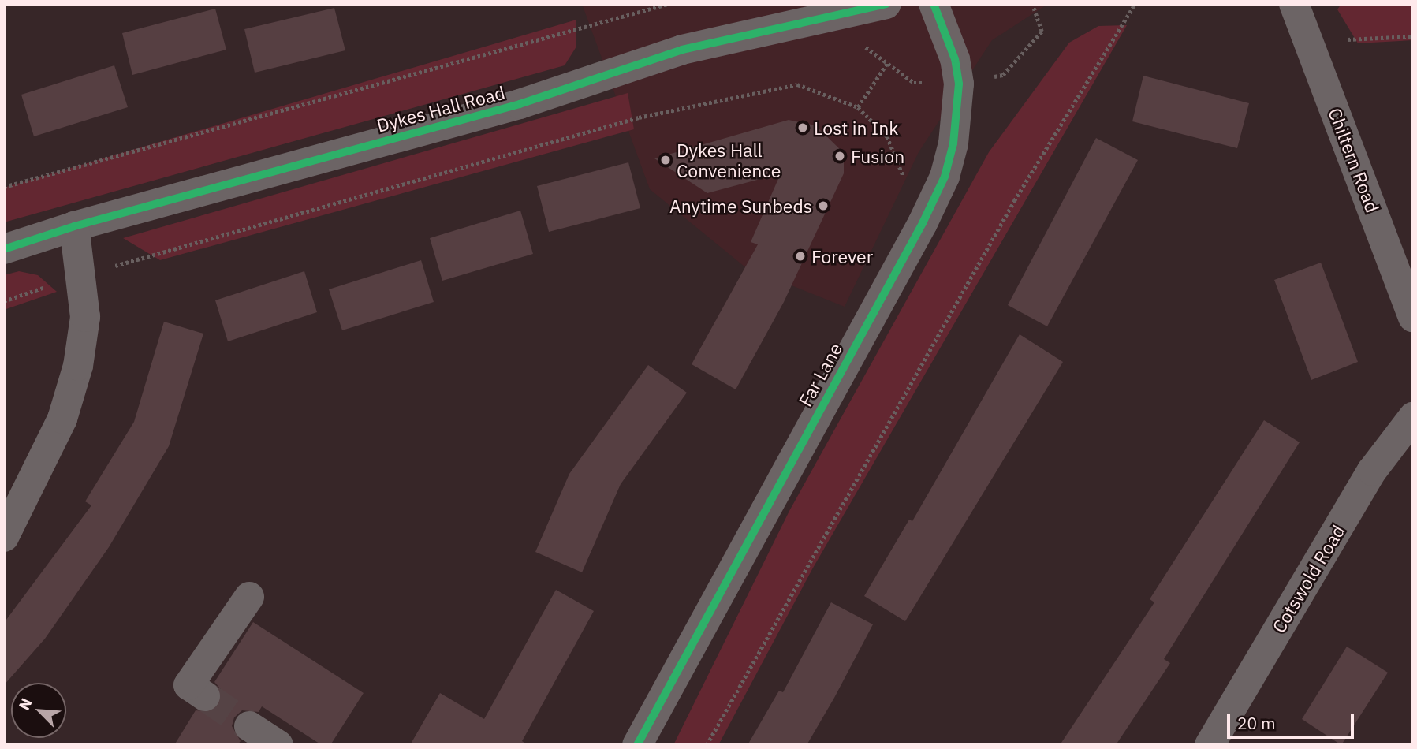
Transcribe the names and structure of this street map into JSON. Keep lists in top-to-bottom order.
{
  "streets": {
    "street": [
      "Dykes Hall Road",
      "Chiltern Road",
      "Far Lane",
      "Cotswold Road"
    ]
  },
  "places": [
    "Lost in Ink",
    "Fusion",
    "Dykes Hall Convenience",
    "Anytime Sunbeds",
    "Forever"
  ],
  "scale_bar": "20 m",
  "north": "top left"
}
